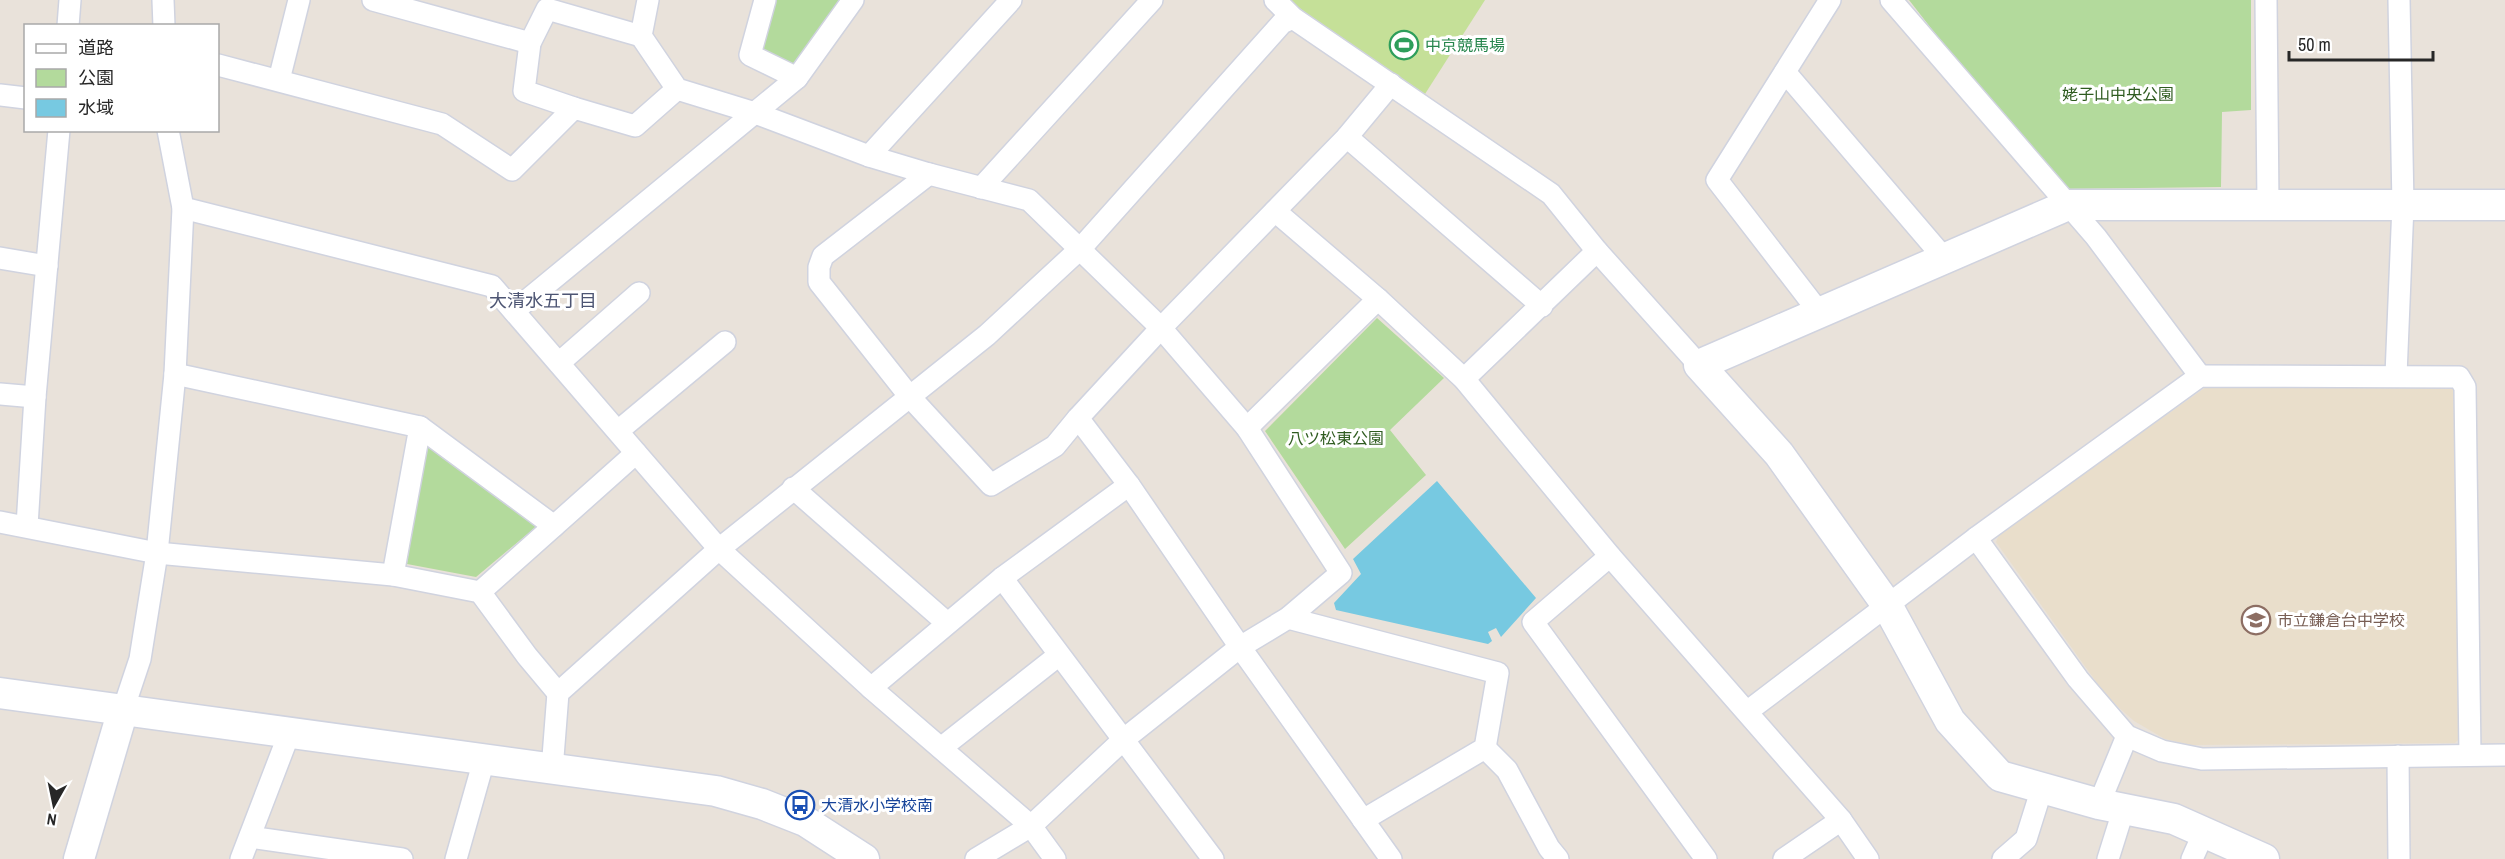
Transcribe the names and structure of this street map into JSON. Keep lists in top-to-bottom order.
{
  "districts": ["大清水五丁目"],
  "parks": ["姥子山中央公園", "八ツ松東公園"],
  "places": {
    "sports": ["中京競馬場"],
    "school or university": ["市立鎌倉台中学校"],
    "bus stop": ["大清水小学校南"]
  },
  "legend": ["道路", "公園", "水域"],
  "scale_bar": "50 m",
  "north": "bottom"
}
